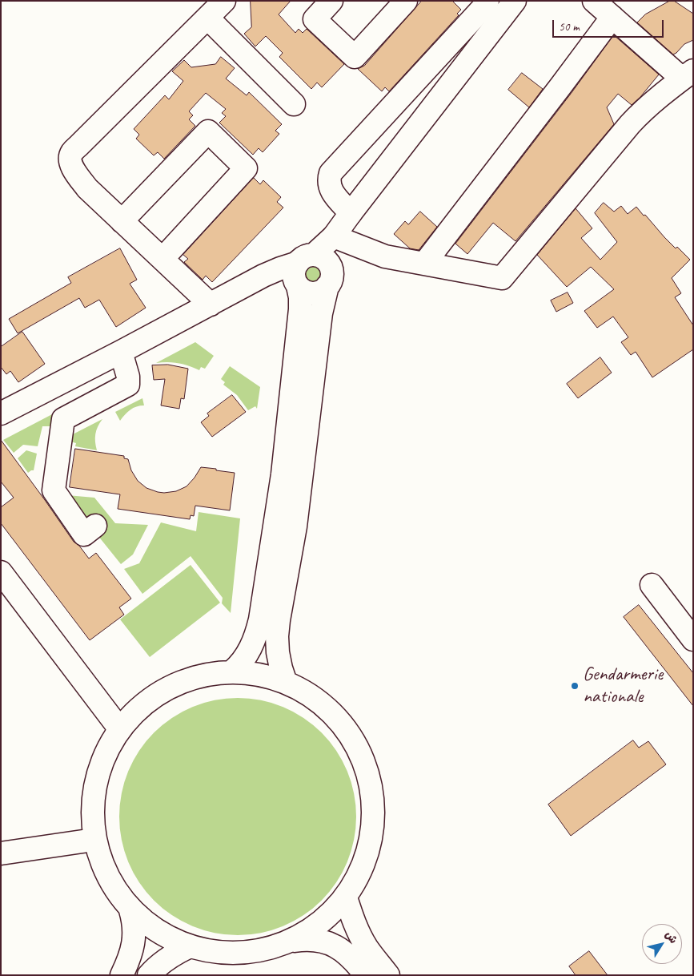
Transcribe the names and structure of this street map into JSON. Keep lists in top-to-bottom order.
{
  "places": ["Gendarmerie nationale"],
  "scale_bar": "50 m",
  "north": "top right"
}
